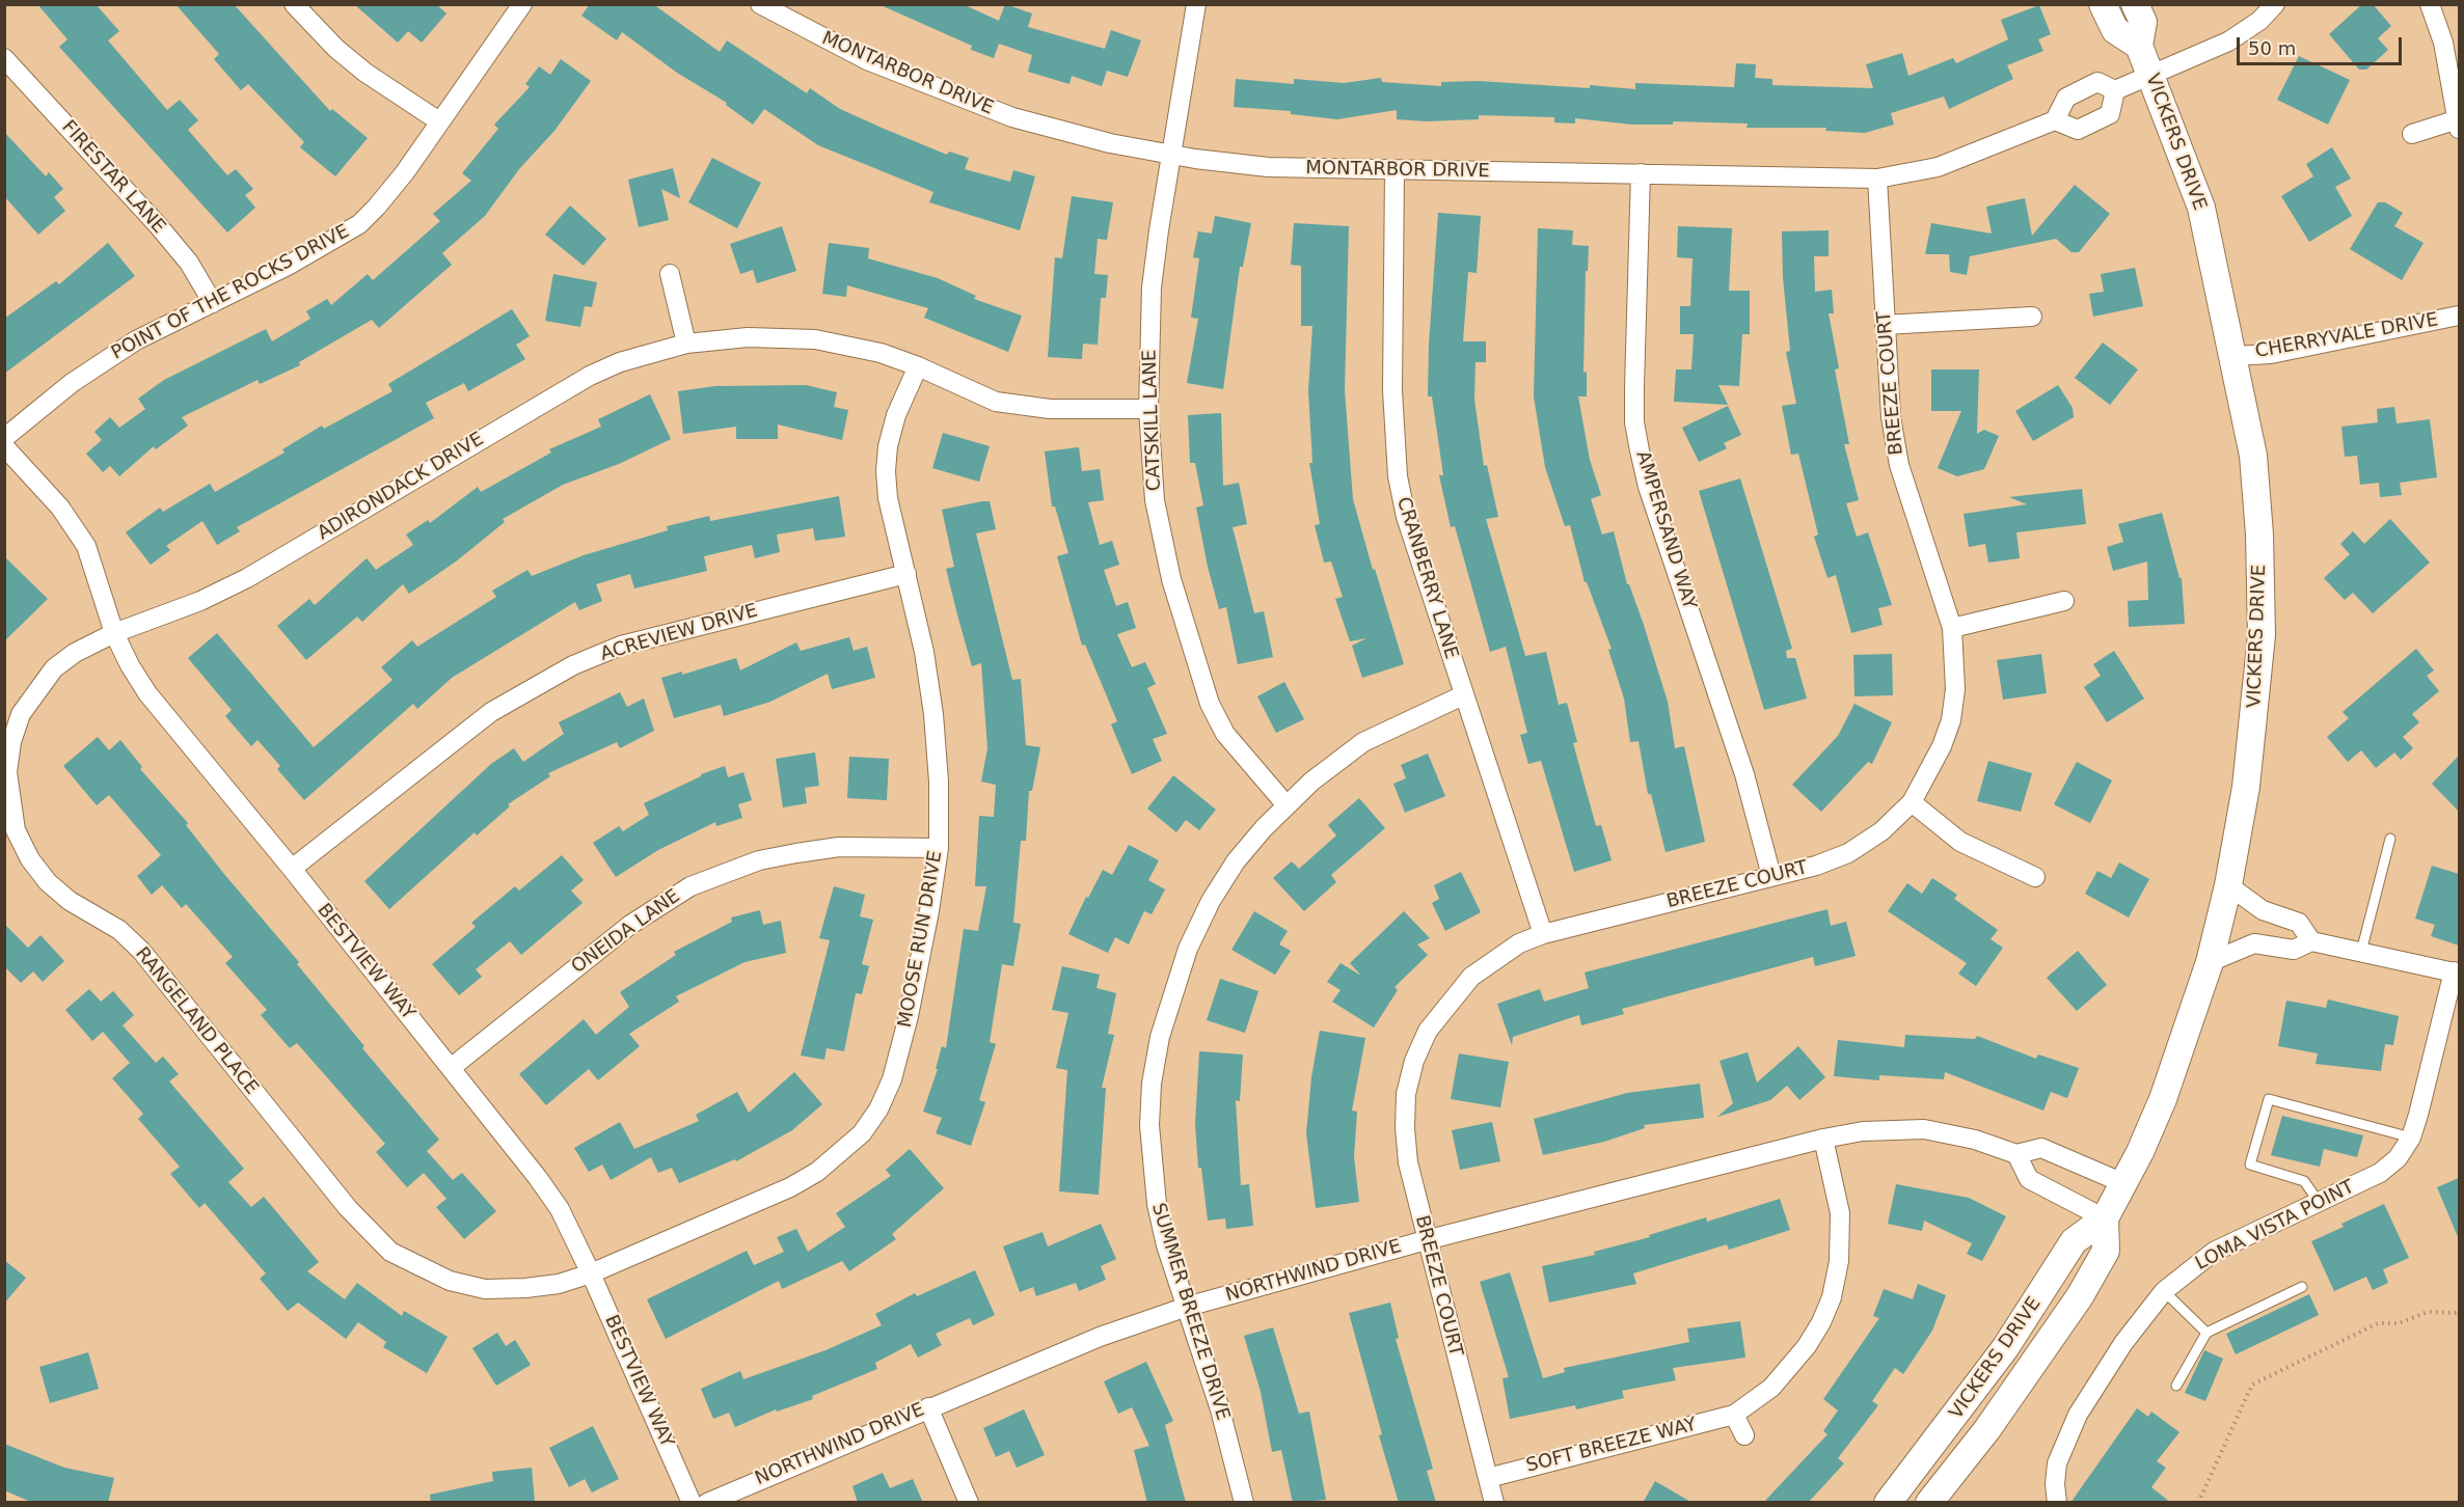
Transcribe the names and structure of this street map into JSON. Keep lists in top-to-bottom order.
{
  "streets": {
    "main road": ["VICKERS DRIVE"],
    "street": [
      "MONTARBOR DRIVE",
      "FIRESTAR LANE",
      "POINT OF THE ROCKS DRIVE",
      "CHERRYVALE DRIVE",
      "BREEZE COURT",
      "CATSKILL LANE",
      "ADIRONDACK DRIVE",
      "AMPERSAND WAY",
      "CRANBERRY LANE",
      "ACREVIEW DRIVE",
      "ONEIDA LANE",
      "MOOSE RUN DRIVE",
      "BESTVIEW WAY",
      "RANGELAND PLACE",
      "LOMA VISTA POINT",
      "NORTHWIND DRIVE",
      "SUMMER BREEZE DRIVE",
      "SOFT BREEZE WAY"
    ]
  },
  "crossings": [
    ["MONTARBOR DRIVE", "BREEZE COURT"],
    ["MONTARBOR DRIVE", "CATSKILL LANE"],
    ["MONTARBOR DRIVE", "AMPERSAND WAY"],
    ["MONTARBOR DRIVE", "CRANBERRY LANE"],
    ["VICKERS DRIVE", "CHERRYVALE DRIVE"],
    ["VICKERS DRIVE", "NORTHWIND DRIVE"],
    ["FIRESTAR LANE", "POINT OF THE ROCKS DRIVE"],
    ["BREEZE COURT", "AMPERSAND WAY"],
    ["BREEZE COURT", "CRANBERRY LANE"],
    ["BREEZE COURT", "NORTHWIND DRIVE"],
    ["BREEZE COURT", "SOFT BREEZE WAY"],
    ["CATSKILL LANE", "ADIRONDACK DRIVE"],
    ["CATSKILL LANE", "SUMMER BREEZE DRIVE"],
    ["ADIRONDACK DRIVE", "MOOSE RUN DRIVE"],
    ["ADIRONDACK DRIVE", "BESTVIEW WAY"],
    ["ADIRONDACK DRIVE", "RANGELAND PLACE"],
    ["CRANBERRY LANE", "SUMMER BREEZE DRIVE"],
    ["ACREVIEW DRIVE", "MOOSE RUN DRIVE"],
    ["ACREVIEW DRIVE", "BESTVIEW WAY"],
    ["ONEIDA LANE", "MOOSE RUN DRIVE"],
    ["ONEIDA LANE", "BESTVIEW WAY"],
    ["MOOSE RUN DRIVE", "BESTVIEW WAY"],
    ["MOOSE RUN DRIVE", "RANGELAND PLACE"],
    ["BESTVIEW WAY", "RANGELAND PLACE"],
    ["NORTHWIND DRIVE", "SUMMER BREEZE DRIVE"],
    ["NORTHWIND DRIVE", "SOFT BREEZE WAY"]
  ],
  "scale_bar": "50 m"
}
